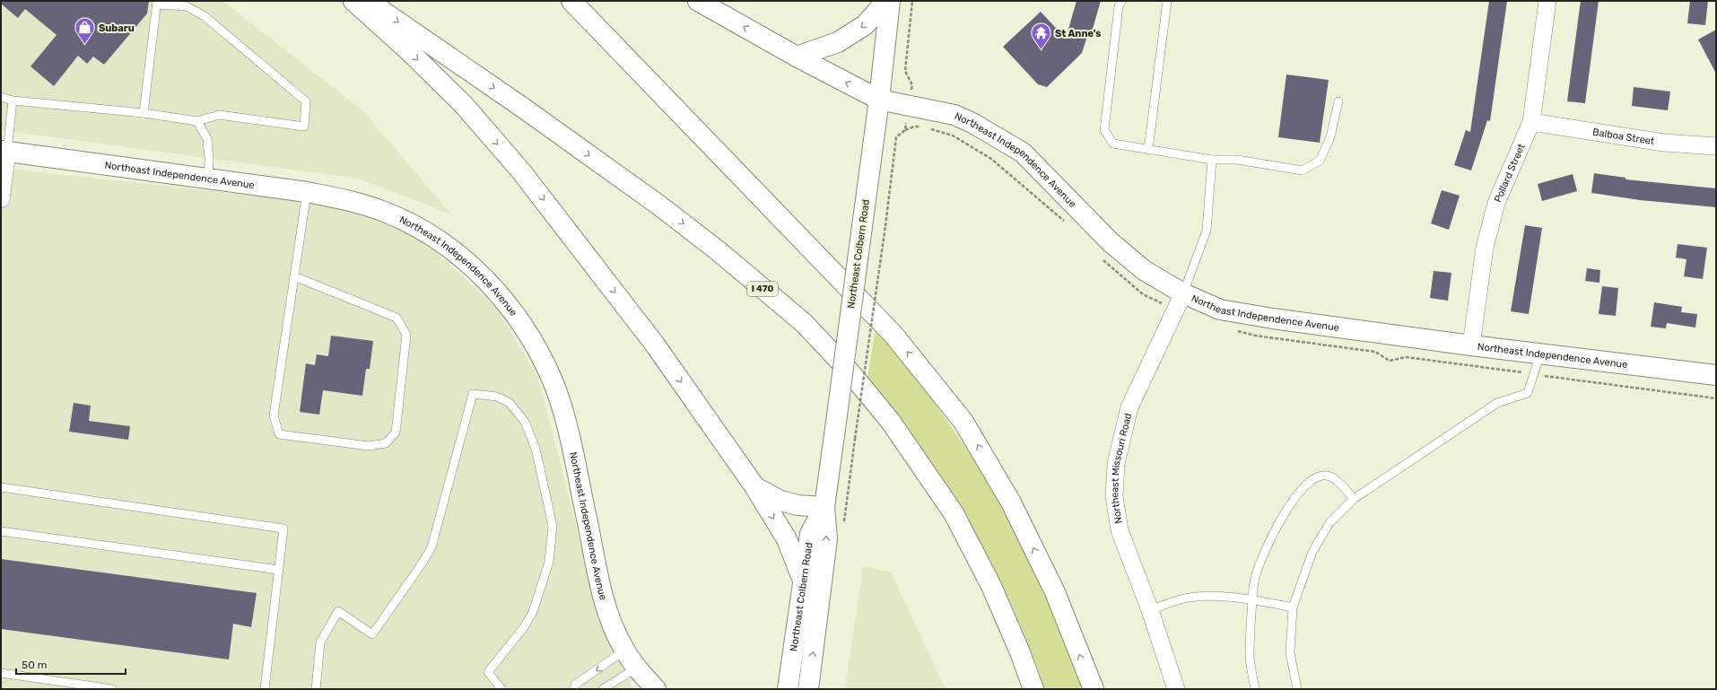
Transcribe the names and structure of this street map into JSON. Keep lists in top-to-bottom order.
{
  "streets": {
    "main road": ["Northeast Independence Avenue", "Northeast Colbern Road", "I 470"],
    "street": ["Balboa Street", "Pollard Street", "Northeast Missouri Road"]
  },
  "crossings": [
    ["Balboa Street", "Pollard Street"],
    ["Northeast Independence Avenue", "Pollard Street"],
    ["Northeast Independence Avenue", "Northeast Colbern Road"],
    ["Northeast Independence Avenue", "Northeast Missouri Road"]
  ],
  "places": {
    "shop": ["Subaru"],
    "temple": ["St Anne's"]
  },
  "scale_bar": "50 m"
}
